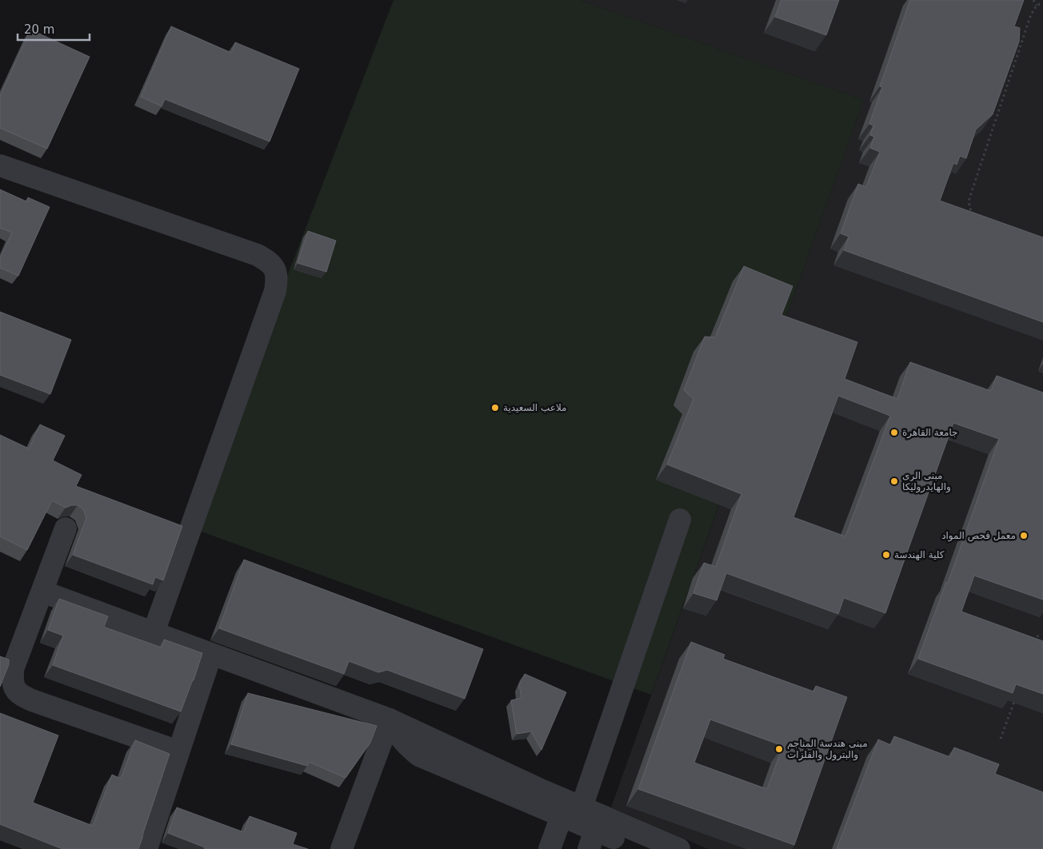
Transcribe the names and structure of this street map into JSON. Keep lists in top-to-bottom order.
{
  "places": [
    "ملاعب السعيدية",
    "جامعة القاهرة",
    "مبنى الرى والهايدروليكا",
    "معمل فحص المواد",
    "كلية الهندسة",
    "مبنى هندسة المناجم والبترول والفلزات"
  ],
  "scale_bar": "20 m"
}
